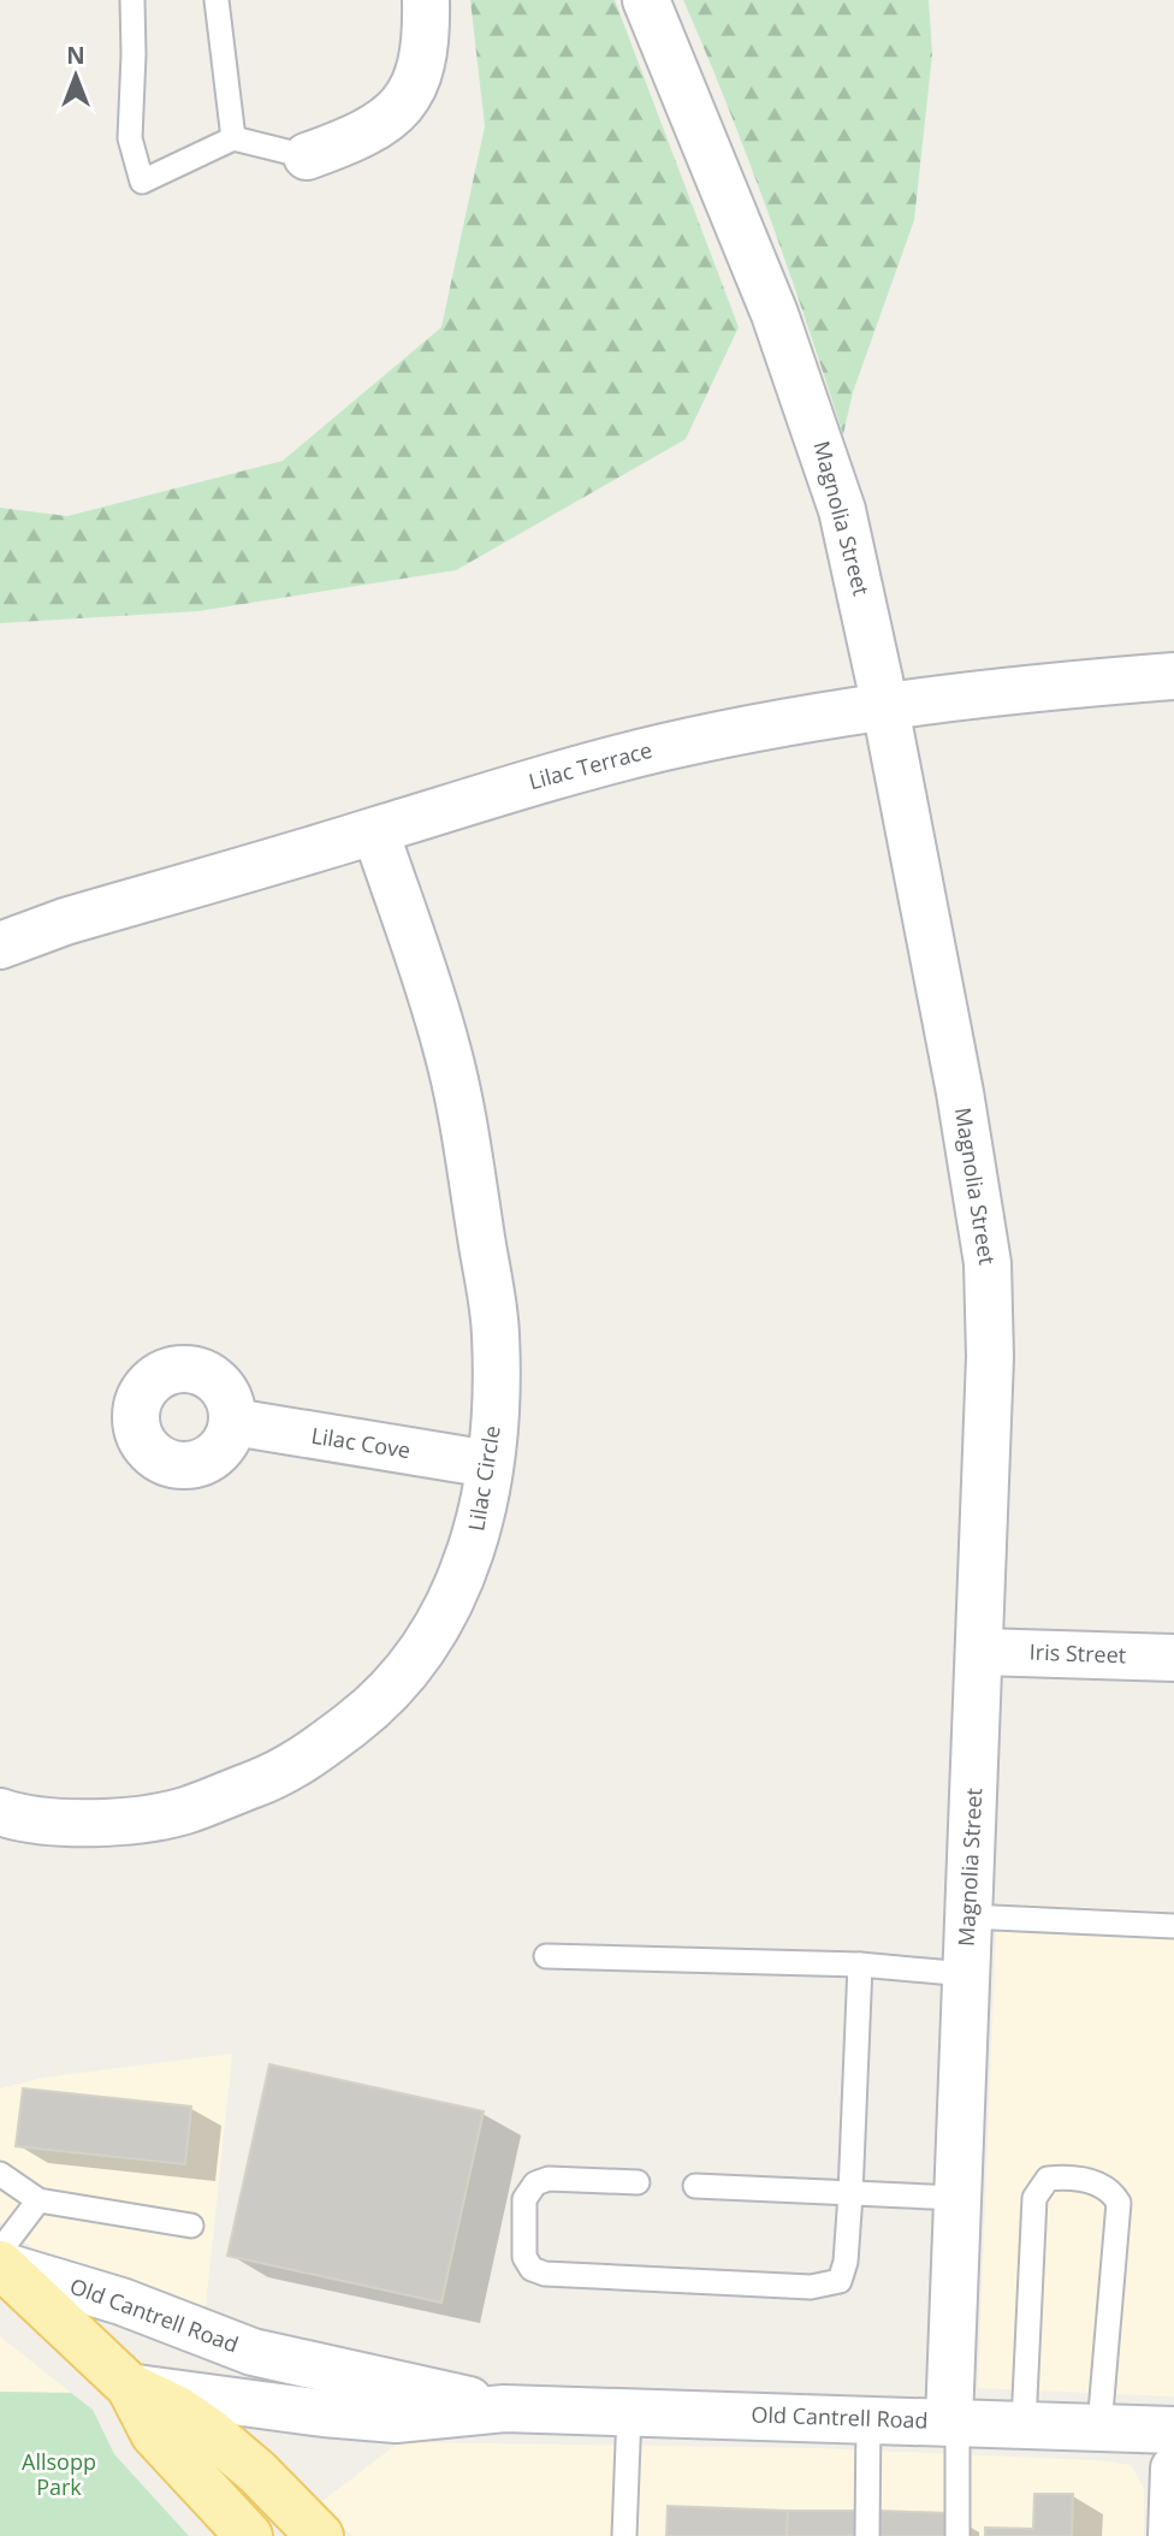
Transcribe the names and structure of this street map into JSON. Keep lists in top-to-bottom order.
{
  "streets": {
    "street": [
      "Magnolia Street",
      "Lilac Terrace",
      "Lilac Cove",
      "Lilac Circle",
      "Iris Street",
      "Old Cantrell Road"
    ]
  },
  "crossings": [
    ["Magnolia Street", "Lilac Terrace"],
    ["Magnolia Street", "Iris Street"],
    ["Magnolia Street", "Old Cantrell Road"],
    ["Lilac Terrace", "Lilac Circle"],
    ["Lilac Cove", "Lilac Circle"]
  ],
  "parks": ["Allsopp Park"],
  "north": "top"
}
